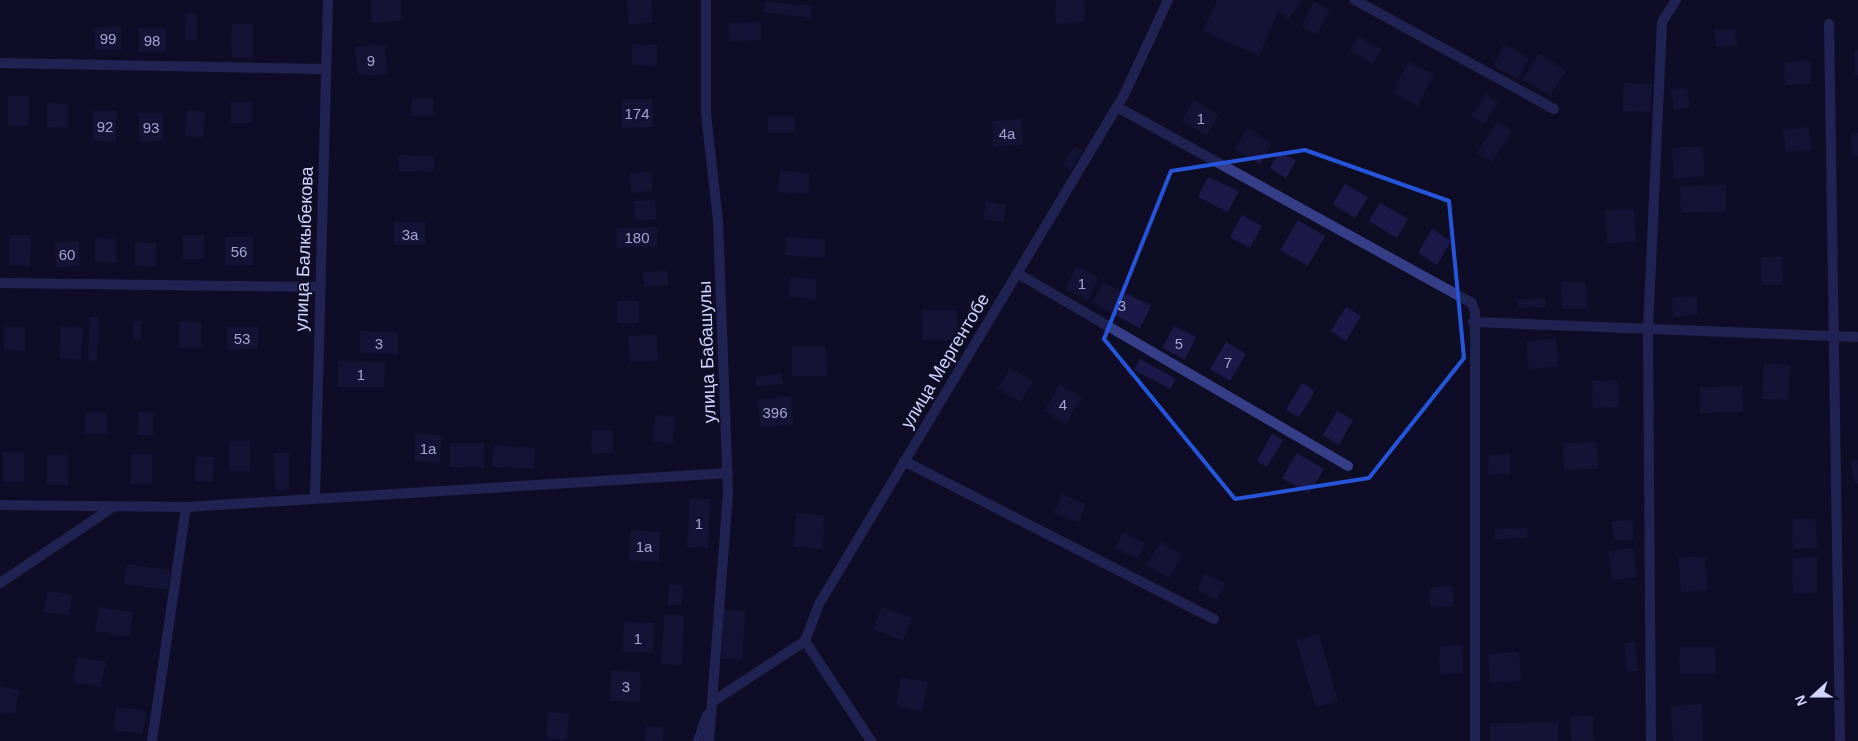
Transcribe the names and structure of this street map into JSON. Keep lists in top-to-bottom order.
{
  "streets": {
    "street": ["улица Балкыбекова", "улица Бабашулы", "улица Мергентобе"]
  },
  "house_numbers": [
    "99",
    "98",
    "9",
    "174",
    "1",
    "92",
    "93",
    "4а",
    "3а",
    "180",
    "56",
    "60",
    "1",
    "3",
    "53",
    "3",
    "5",
    "7",
    "1",
    "4",
    "396",
    "1а",
    "1",
    "1а",
    "1",
    "3"
  ],
  "north": "left"
}
